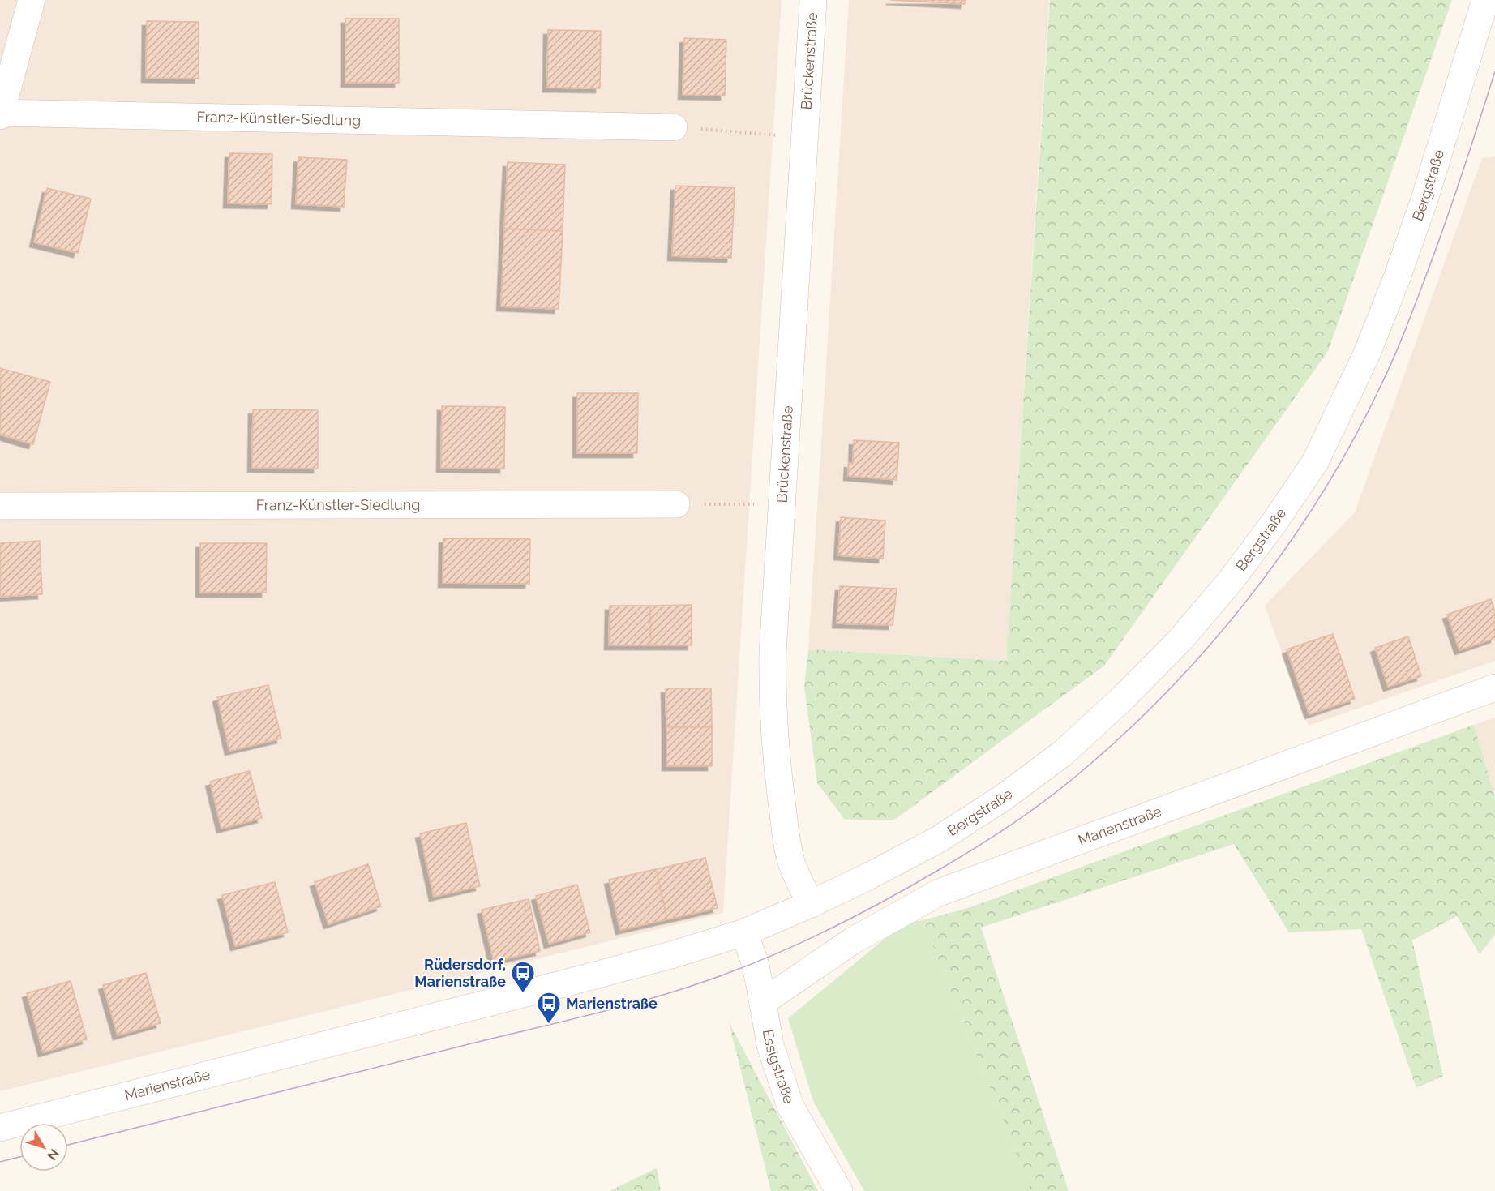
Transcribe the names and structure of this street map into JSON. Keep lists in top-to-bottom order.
{
  "streets": {
    "street": [
      "Brückenstraße",
      "Franz-Künstler-Siedlung",
      "Bergstraße",
      "Marienstraße",
      "Essigstraße"
    ]
  },
  "crossings": [
    ["Brückenstraße", "Bergstraße"],
    ["Brückenstraße", "Marienstraße"],
    ["Bergstraße", "Marienstraße"],
    ["Marienstraße", "Essigstraße"]
  ],
  "places": {
    "bus stop": ["Rüdersdorf, Marienstraße", "Marienstraße"]
  },
  "north": "bottom right"
}
